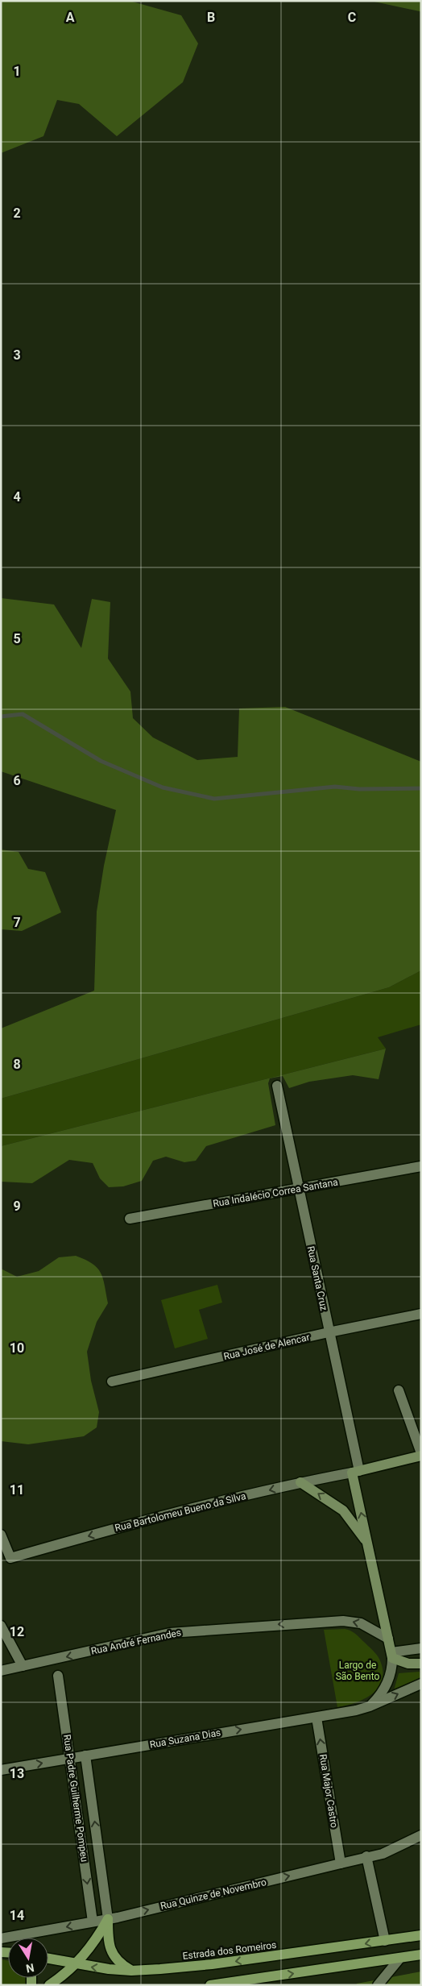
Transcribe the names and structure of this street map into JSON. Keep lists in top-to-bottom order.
{
  "streets": {
    "main road": ["Rua Santa Cruz", "Estrada dos Romeiros"],
    "street": [
      "Rua Indalécio Correa Santana",
      "Rua José de Alencar",
      "Rua Bartolomeu Bueno da Silva",
      "Rua André Fernandes",
      "Rua Suzana Dias",
      "Rua Major Castro",
      "Rua Padre Guilherme Pompeu",
      "Rua Quinze de Novembro"
    ]
  },
  "crossings": [
    ["Rua Indalécio Correa Santana", "Rua Santa Cruz"],
    ["Rua Santa Cruz", "Rua José de Alencar"],
    ["Rua Santa Cruz", "Rua Bartolomeu Bueno da Silva"],
    ["Rua Santa Cruz", "Rua André Fernandes"],
    ["Rua Suzana Dias", "Rua Major Castro"],
    ["Rua Suzana Dias", "Rua Padre Guilherme Pompeu"],
    ["Rua Major Castro", "Rua Quinze de Novembro"],
    ["Rua Padre Guilherme Pompeu", "Rua Quinze de Novembro"]
  ],
  "one_way": [
    "Rua Bartolomeu Bueno da Silva",
    "Rua André Fernandes",
    "Rua Suzana Dias",
    "Rua Major Castro"
  ],
  "parks": ["Largo de São Bento"],
  "north": "bottom",
  "grid": {
    "columns": ["A", "B", "C"],
    "rows": [
      "1",
      "2",
      "3",
      "4",
      "5",
      "6",
      "7",
      "8",
      "9",
      "10",
      "11",
      "12",
      "13",
      "14"
    ]
  }
}
